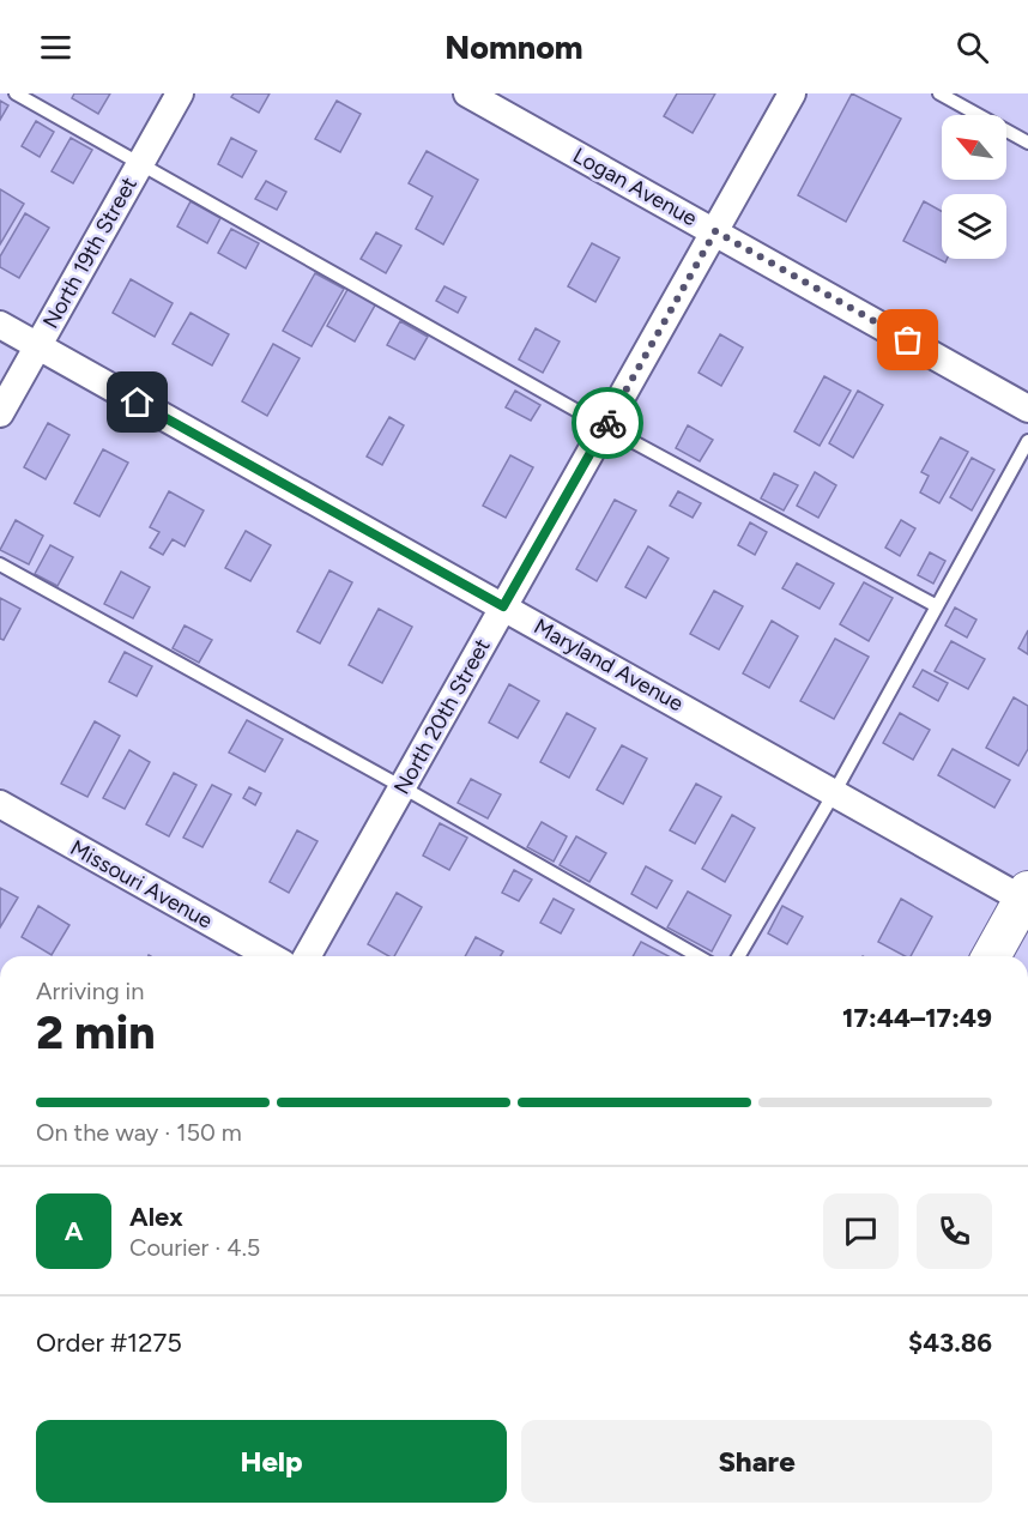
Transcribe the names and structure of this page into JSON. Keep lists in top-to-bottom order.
{
  "streets": {
    "street": [
      "Logan Avenue",
      "North 19th Street",
      "Maryland Avenue",
      "North 20th Street",
      "Missouri Avenue"
    ]
  },
  "crossings": [
    ["Logan Avenue", "North 20th Street"],
    ["North 19th Street", "Maryland Avenue"],
    ["Maryland Avenue", "North 20th Street"]
  ],
  "north": "top left",
  "page": {
    "header": "Nomnom",
    "heading": ["2 min", "Arriving in", "17:44–17:49"],
    "panel": [
      "Alex",
      "Courier · 4.5",
      "Order #1275",
      "$43.86"
    ],
    "bar": "On the way · 150 m",
    "round": "A",
    "buttons": ["Help", "Share"]
  }
}
